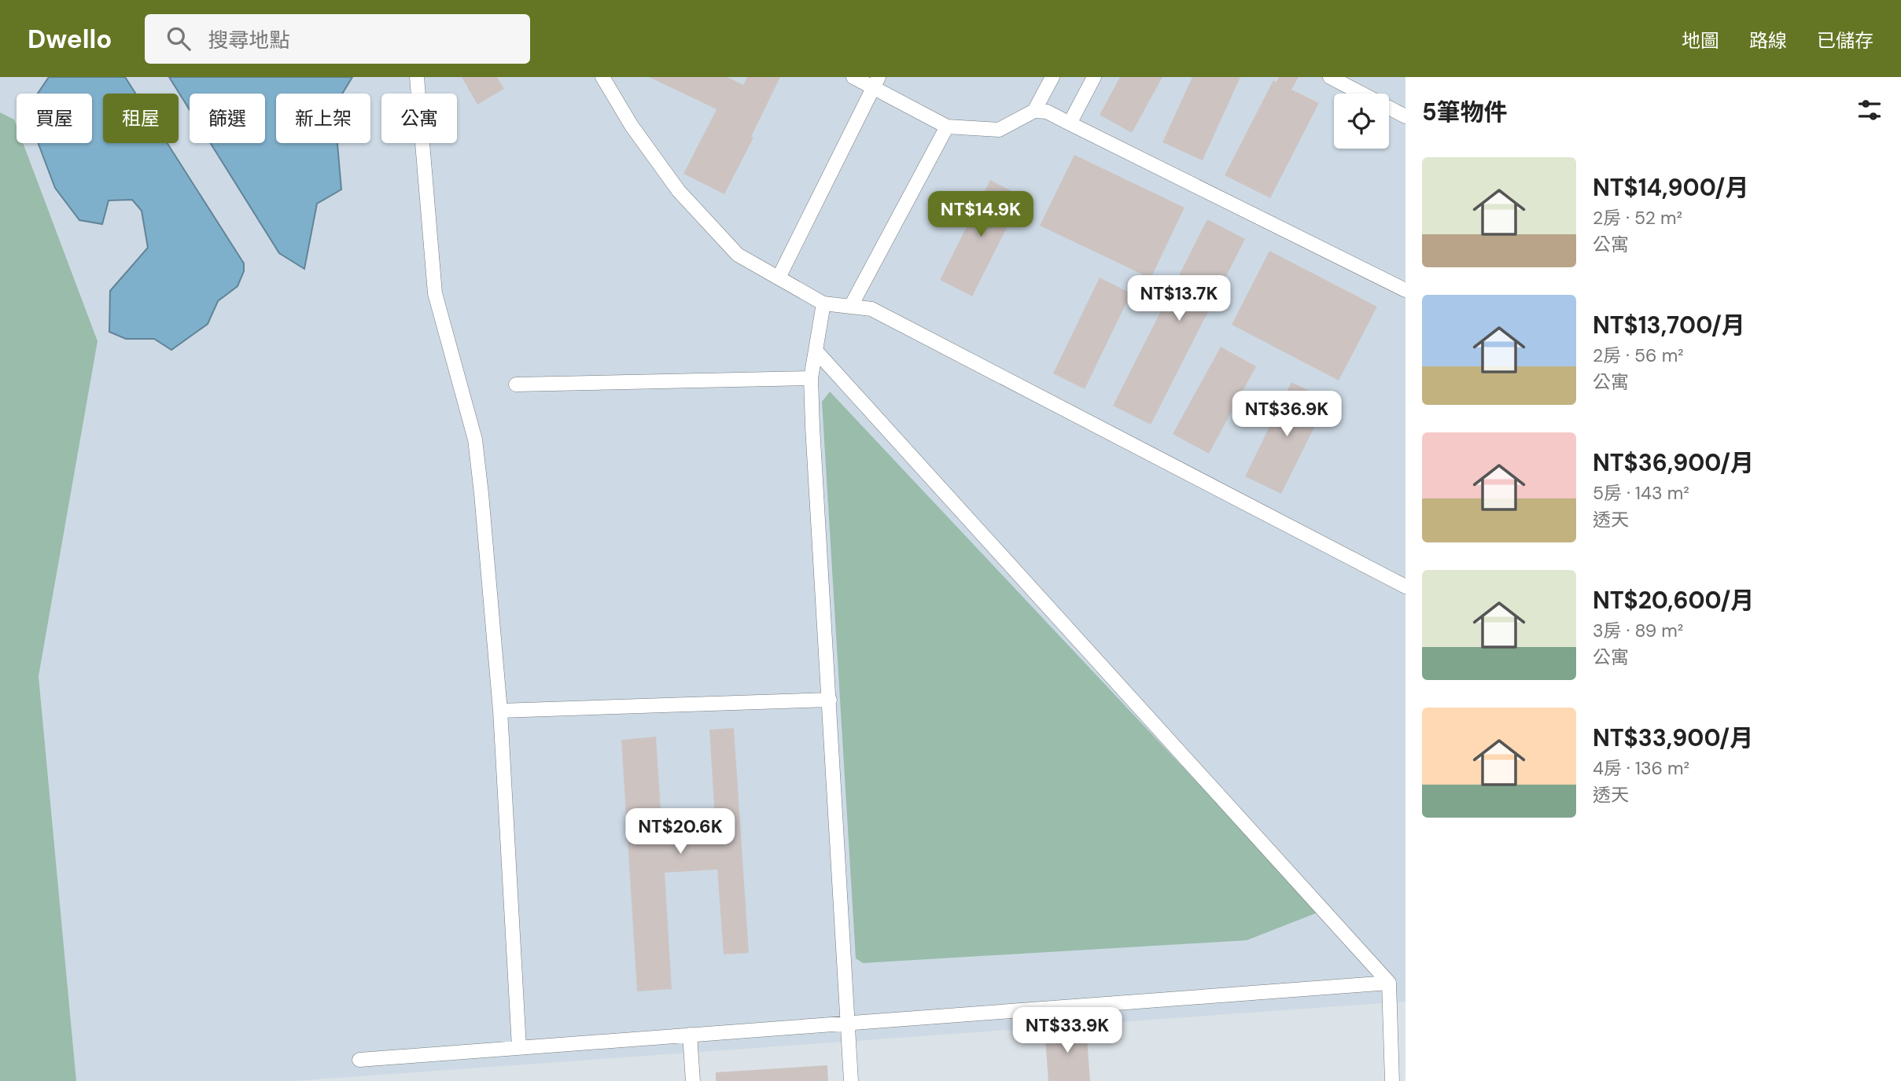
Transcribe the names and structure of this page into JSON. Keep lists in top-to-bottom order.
{
  "page": {
    "header": "Dwello",
    "search": "搜尋地點",
    "nav": ["地圖", "路線", "已儲存"],
    "heading": "5筆物件",
    "chip": [
      "買屋",
      "租屋",
      "篩選",
      "新上架",
      "公寓"
    ],
    "list": [
      {
        "name": "NT$14,900/月",
        "note": "2房 · 52 m² · 公寓"
      },
      {
        "name": "NT$13,700/月",
        "note": "2房 · 56 m² · 公寓"
      },
      {
        "name": "NT$36,900/月",
        "note": "5房 · 143 m² · 透天"
      },
      {
        "name": "NT$20,600/月",
        "note": "3房 · 89 m² · 公寓"
      },
      {
        "name": "NT$33,900/月",
        "note": "4房 · 136 m² · 透天"
      }
    ],
    "price": [
      "NT$14.9K",
      "NT$13.7K",
      "NT$36.9K",
      "NT$20.6K",
      "NT$33.9K"
    ]
  }
}
